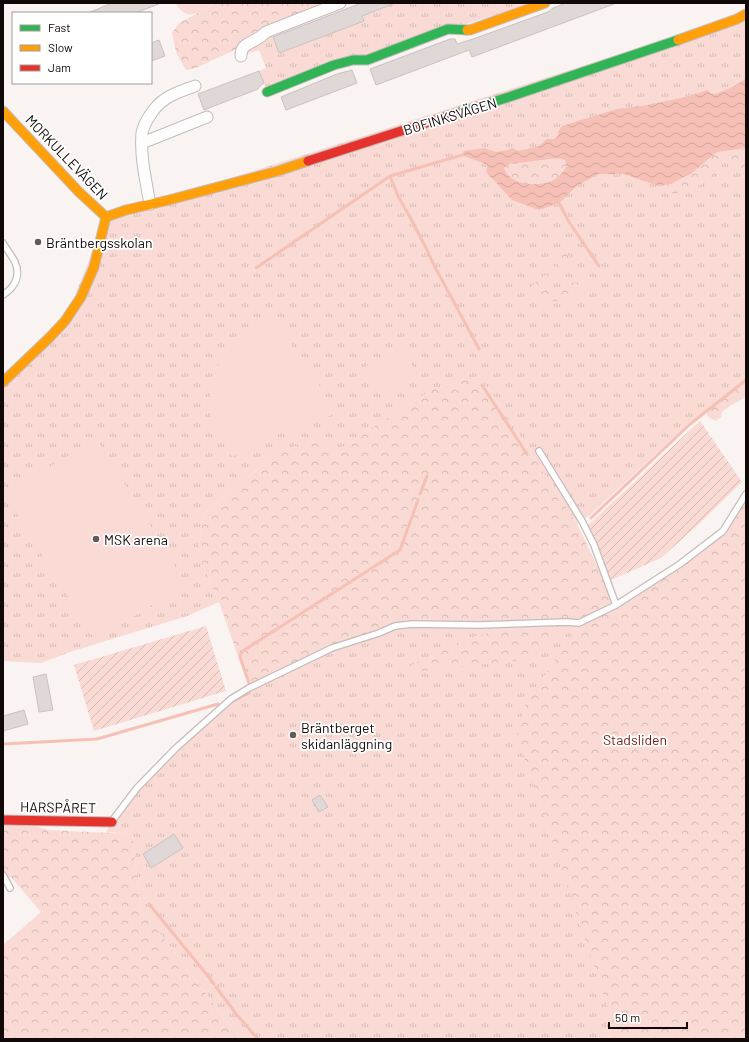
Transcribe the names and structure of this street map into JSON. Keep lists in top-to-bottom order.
{
  "streets": {
    "street": ["BOFINKSVÄGEN", "MORKULLEVÄGEN", "HARSPÅRET"]
  },
  "crossings": [
    ["BOFINKSVÄGEN", "MORKULLEVÄGEN"]
  ],
  "parks": ["Stadsliden"],
  "places": ["Bräntbergsskolan", "MSK arena", "Bräntberget skidanläggning"],
  "legend": ["Fast", "Slow", "Jam"],
  "scale_bar": "50 m"
}
